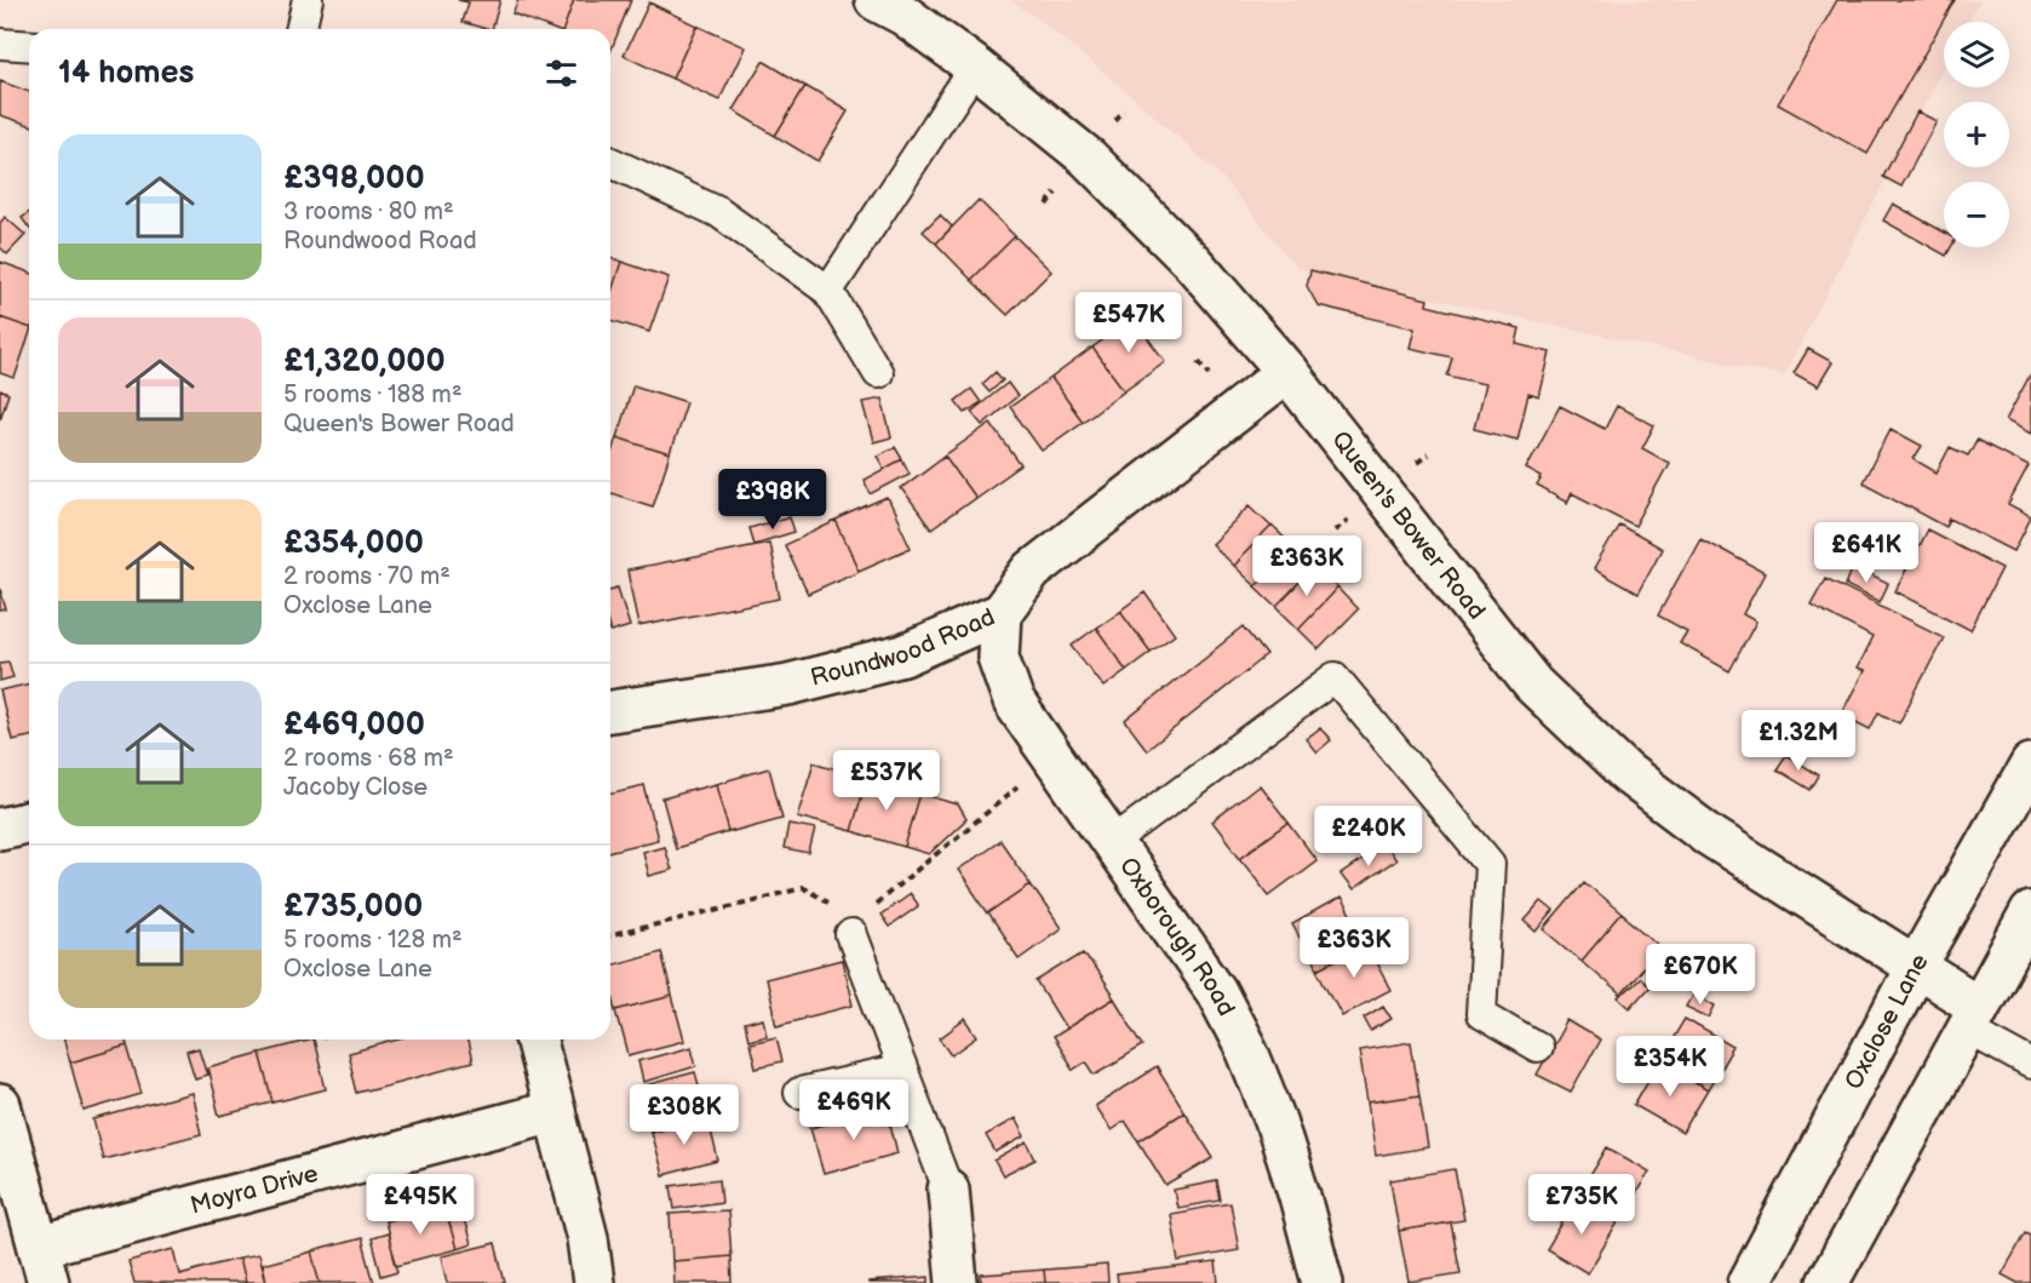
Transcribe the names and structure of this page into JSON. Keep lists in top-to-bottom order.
{
  "streets": {
    "street": [
      "Queen's Bower Road",
      "Roundwood Road",
      "Oxborough Road",
      "Oxclose Lane",
      "Moyra Drive"
    ]
  },
  "crossings": [
    ["Queen's Bower Road", "Roundwood Road"],
    ["Queen's Bower Road", "Oxclose Lane"],
    ["Roundwood Road", "Oxborough Road"]
  ],
  "page": {
    "map_buttons": ["+", "−"],
    "heading": "14 homes",
    "list": [
      {
        "name": "£398,000",
        "note": "3 rooms · 80 m² · Roundwood Road"
      },
      {
        "name": "£1,320,000",
        "note": "5 rooms · 188 m² · Queen's Bower Road"
      },
      {
        "name": "£354,000",
        "note": "2 rooms · 70 m² · Oxclose Lane"
      },
      {
        "name": "£469,000",
        "note": "2 rooms · 68 m² · Jacoby Close"
      },
      {
        "name": "£735,000",
        "note": "5 rooms · 128 m² · Oxclose Lane"
      }
    ],
    "price": [
      "£547K",
      "£398K",
      "£641K",
      "£363K",
      "£1.32M",
      "£537K",
      "£240K",
      "£363K",
      "£670K",
      "£354K",
      "£469K",
      "£308K",
      "£495K",
      "£735K"
    ]
  }
}
